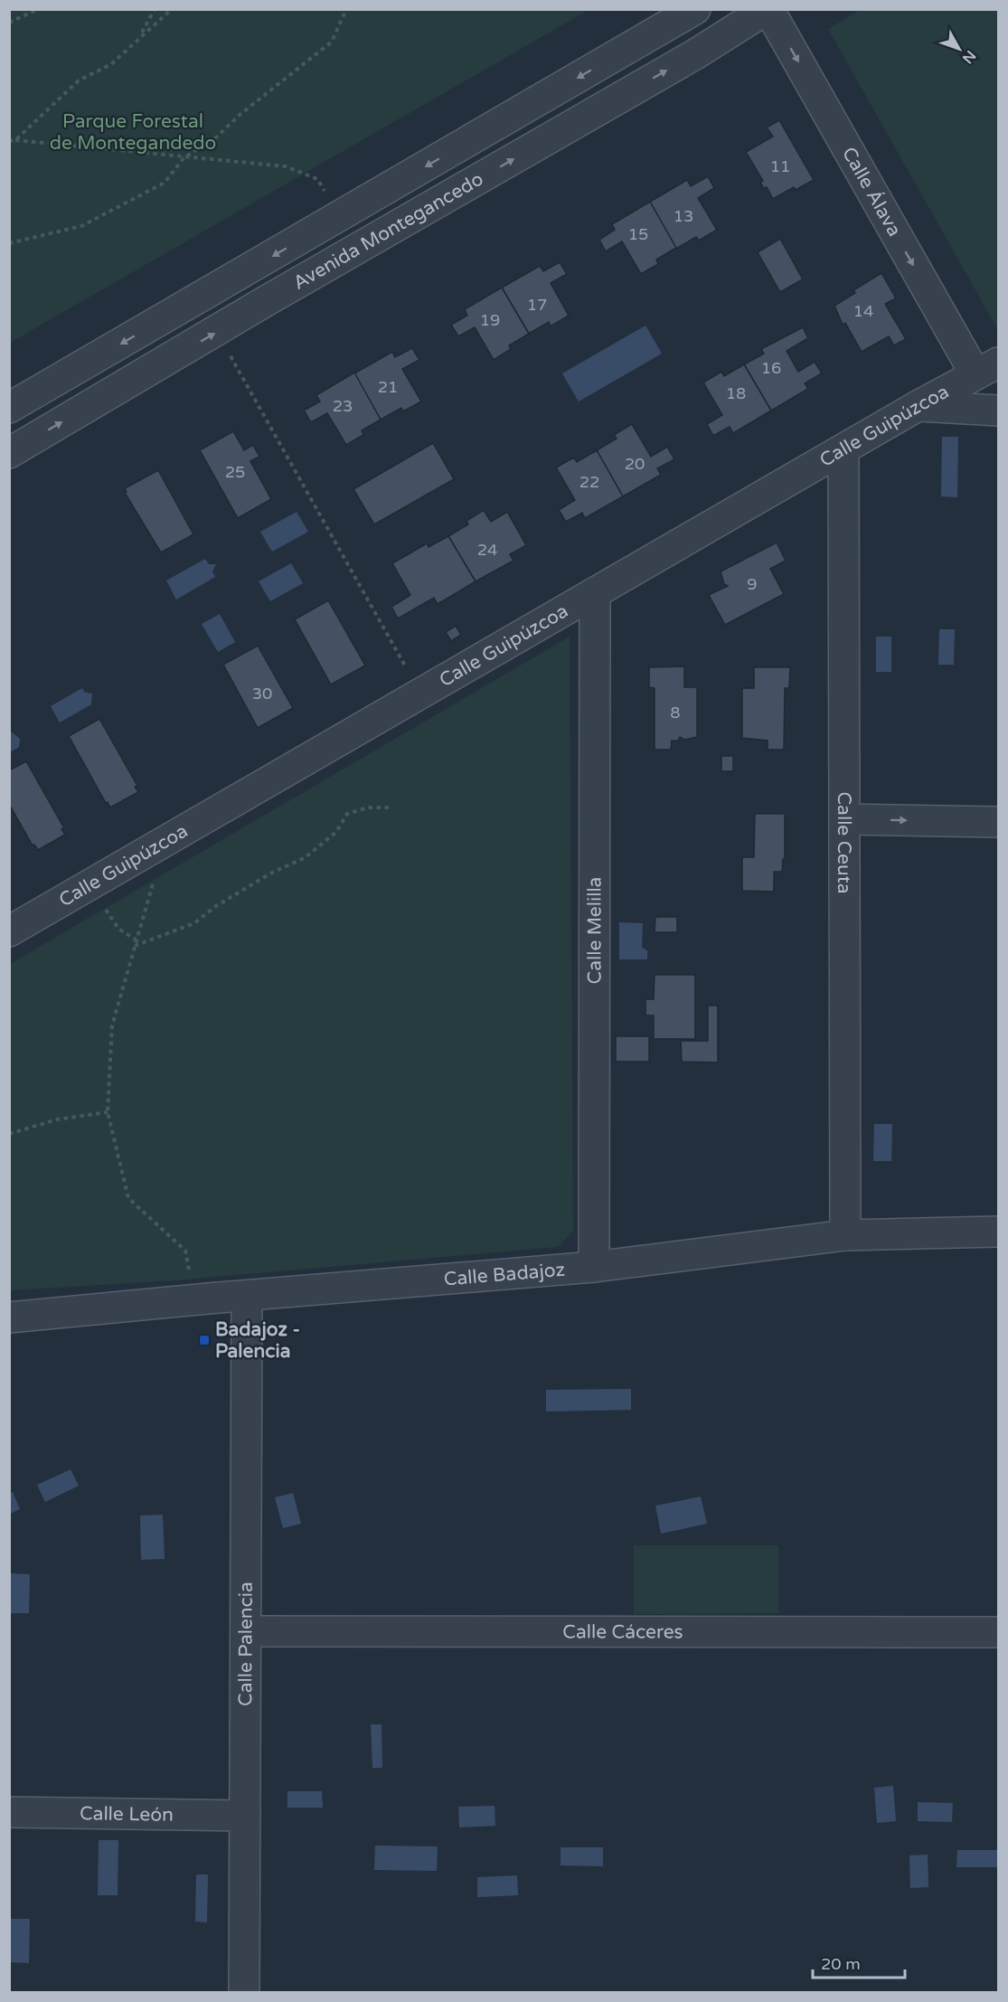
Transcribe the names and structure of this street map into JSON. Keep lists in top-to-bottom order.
{
  "streets": {
    "street": [
      "Calle Álava",
      "Avenida Montegancedo",
      "Calle Guipúzcoa",
      "Calle Ceuta",
      "Calle Melilla",
      "Calle Badajoz",
      "Calle Cáceres",
      "Calle Palencia",
      "Calle León"
    ]
  },
  "crossings": [
    ["Calle Álava", "Avenida Montegancedo"],
    ["Calle Álava", "Calle Guipúzcoa"],
    ["Calle Guipúzcoa", "Calle Ceuta"],
    ["Calle Guipúzcoa", "Calle Melilla"],
    ["Calle Ceuta", "Calle Badajoz"],
    ["Calle Melilla", "Calle Badajoz"],
    ["Calle Badajoz", "Calle Palencia"],
    ["Calle Cáceres", "Calle Palencia"],
    ["Calle Palencia", "Calle León"]
  ],
  "one_way": ["Calle Álava"],
  "parks": ["Parque Forestal de Montegandedo"],
  "places": {
    "transit": ["Badajoz - Palencia"]
  },
  "house_numbers": [
    "11",
    "13",
    "15",
    "17",
    "14",
    "19",
    "16",
    "21",
    "18",
    "23",
    "20",
    "25",
    "22",
    "24",
    "9",
    "30",
    "8"
  ],
  "scale_bar": "20 m",
  "north": "bottom right"
}
